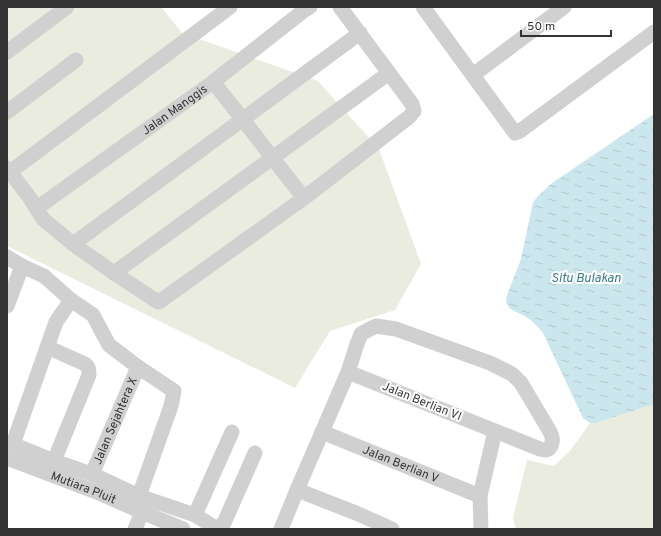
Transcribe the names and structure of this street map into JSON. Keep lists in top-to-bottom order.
{
  "streets": {
    "street": [
      "Jalan Manggis",
      "Jalan Berlian VI",
      "Jalan Sejahtera X",
      "Jalan Berlian V",
      "Mutiara Pluit"
    ]
  },
  "water": ["Situ Bulakan"],
  "scale_bar": "50 m"
}
